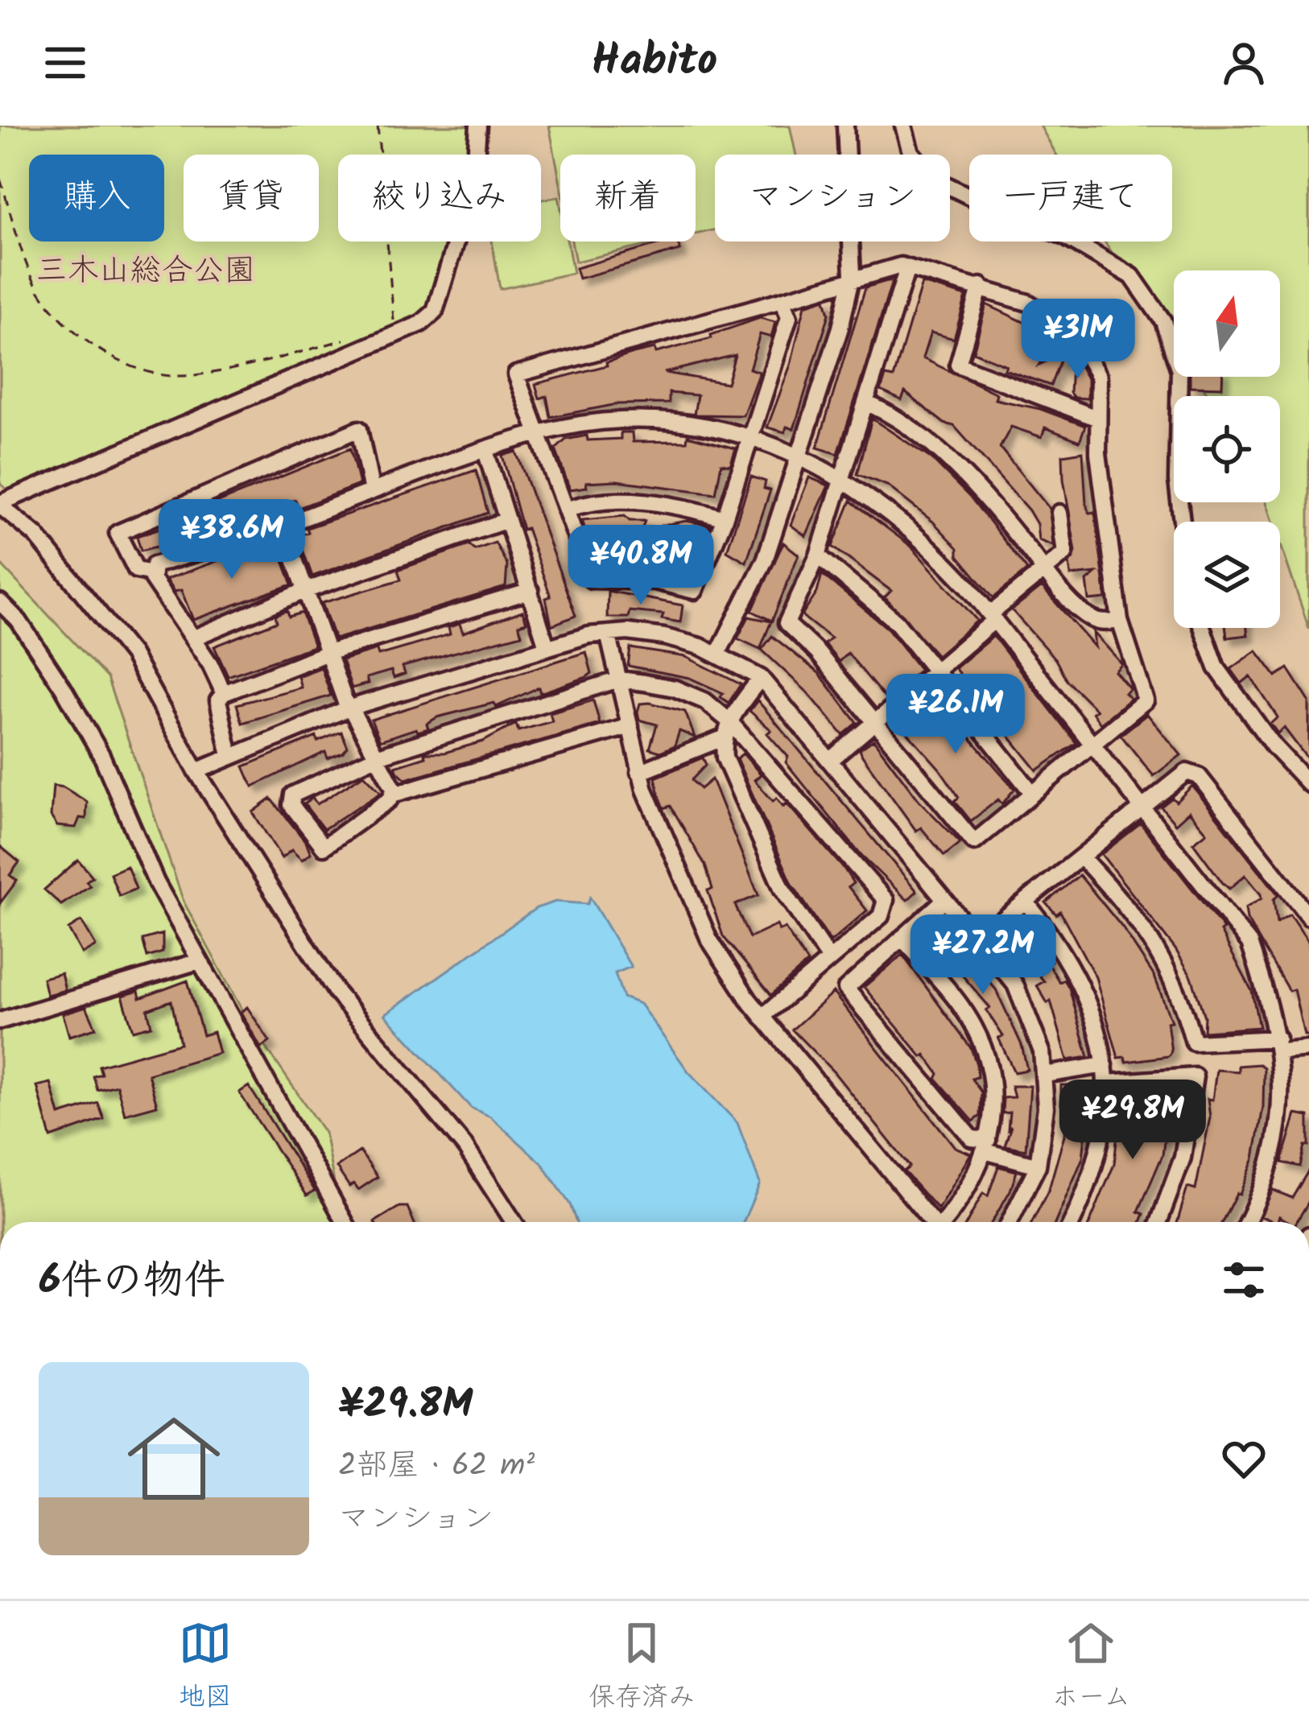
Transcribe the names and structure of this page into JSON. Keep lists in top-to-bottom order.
{
  "parks": ["三木山総合公園"],
  "north": "top",
  "page": {
    "header": "Habito",
    "chip": [
      "購入",
      "賃貸",
      "絞り込み",
      "新着",
      "マンション",
      "一戸建て"
    ],
    "price": [
      "¥31M",
      "¥38.6M",
      "¥40.8M",
      "¥26.1M",
      "¥27.2M",
      "¥29.8M"
    ],
    "heading": "6件の物件",
    "list": [
      {
        "name": "¥29.8M",
        "note": "2部屋 · 62 m² · マンション"
      }
    ],
    "tabs": ["地図", "保存済み", "ホーム"]
  }
}
